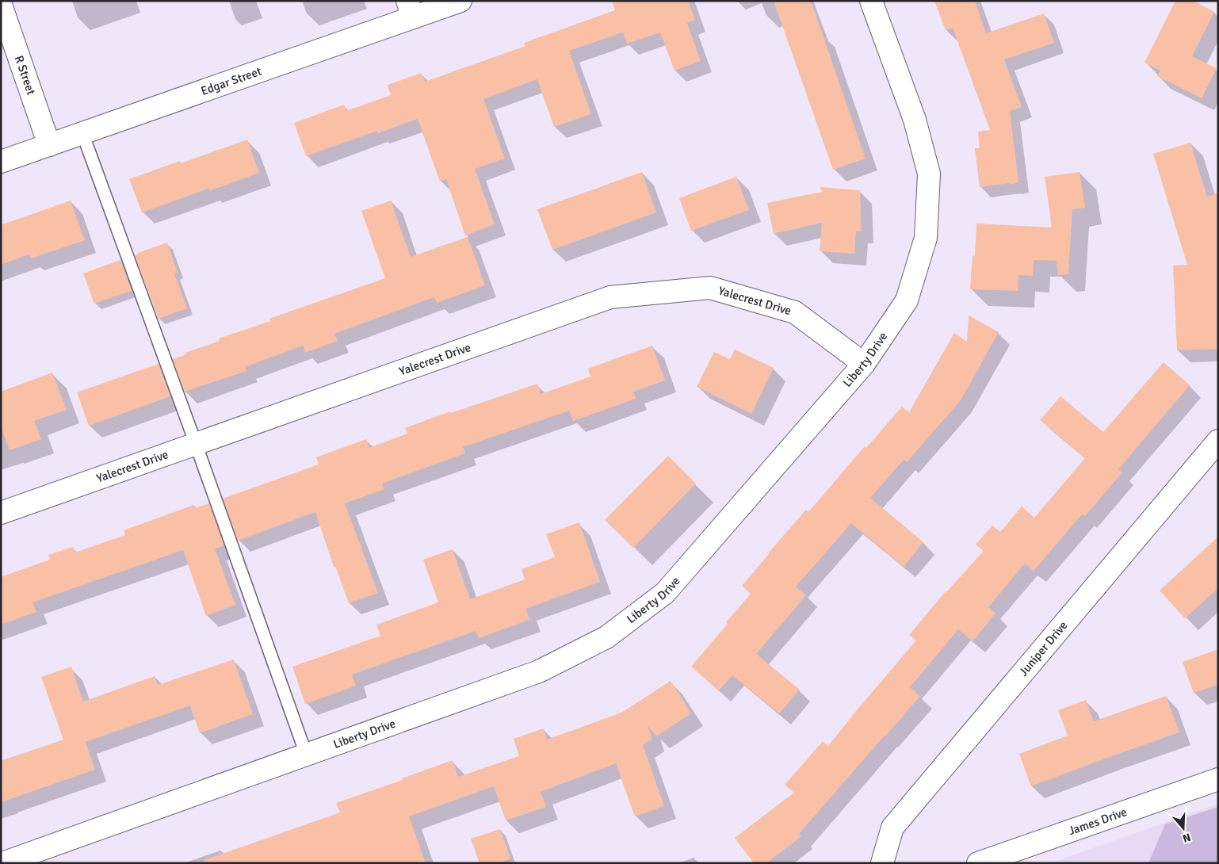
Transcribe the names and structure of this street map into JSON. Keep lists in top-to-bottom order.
{
  "streets": {
    "street": [
      "R Street",
      "Edgar Street",
      "Yalecrest Drive",
      "Liberty Drive",
      "Juniper Drive",
      "James Drive"
    ]
  },
  "crossings": [
    ["R Street", "Edgar Street"],
    ["Yalecrest Drive", "Liberty Drive"]
  ],
  "north": "bottom"
}
